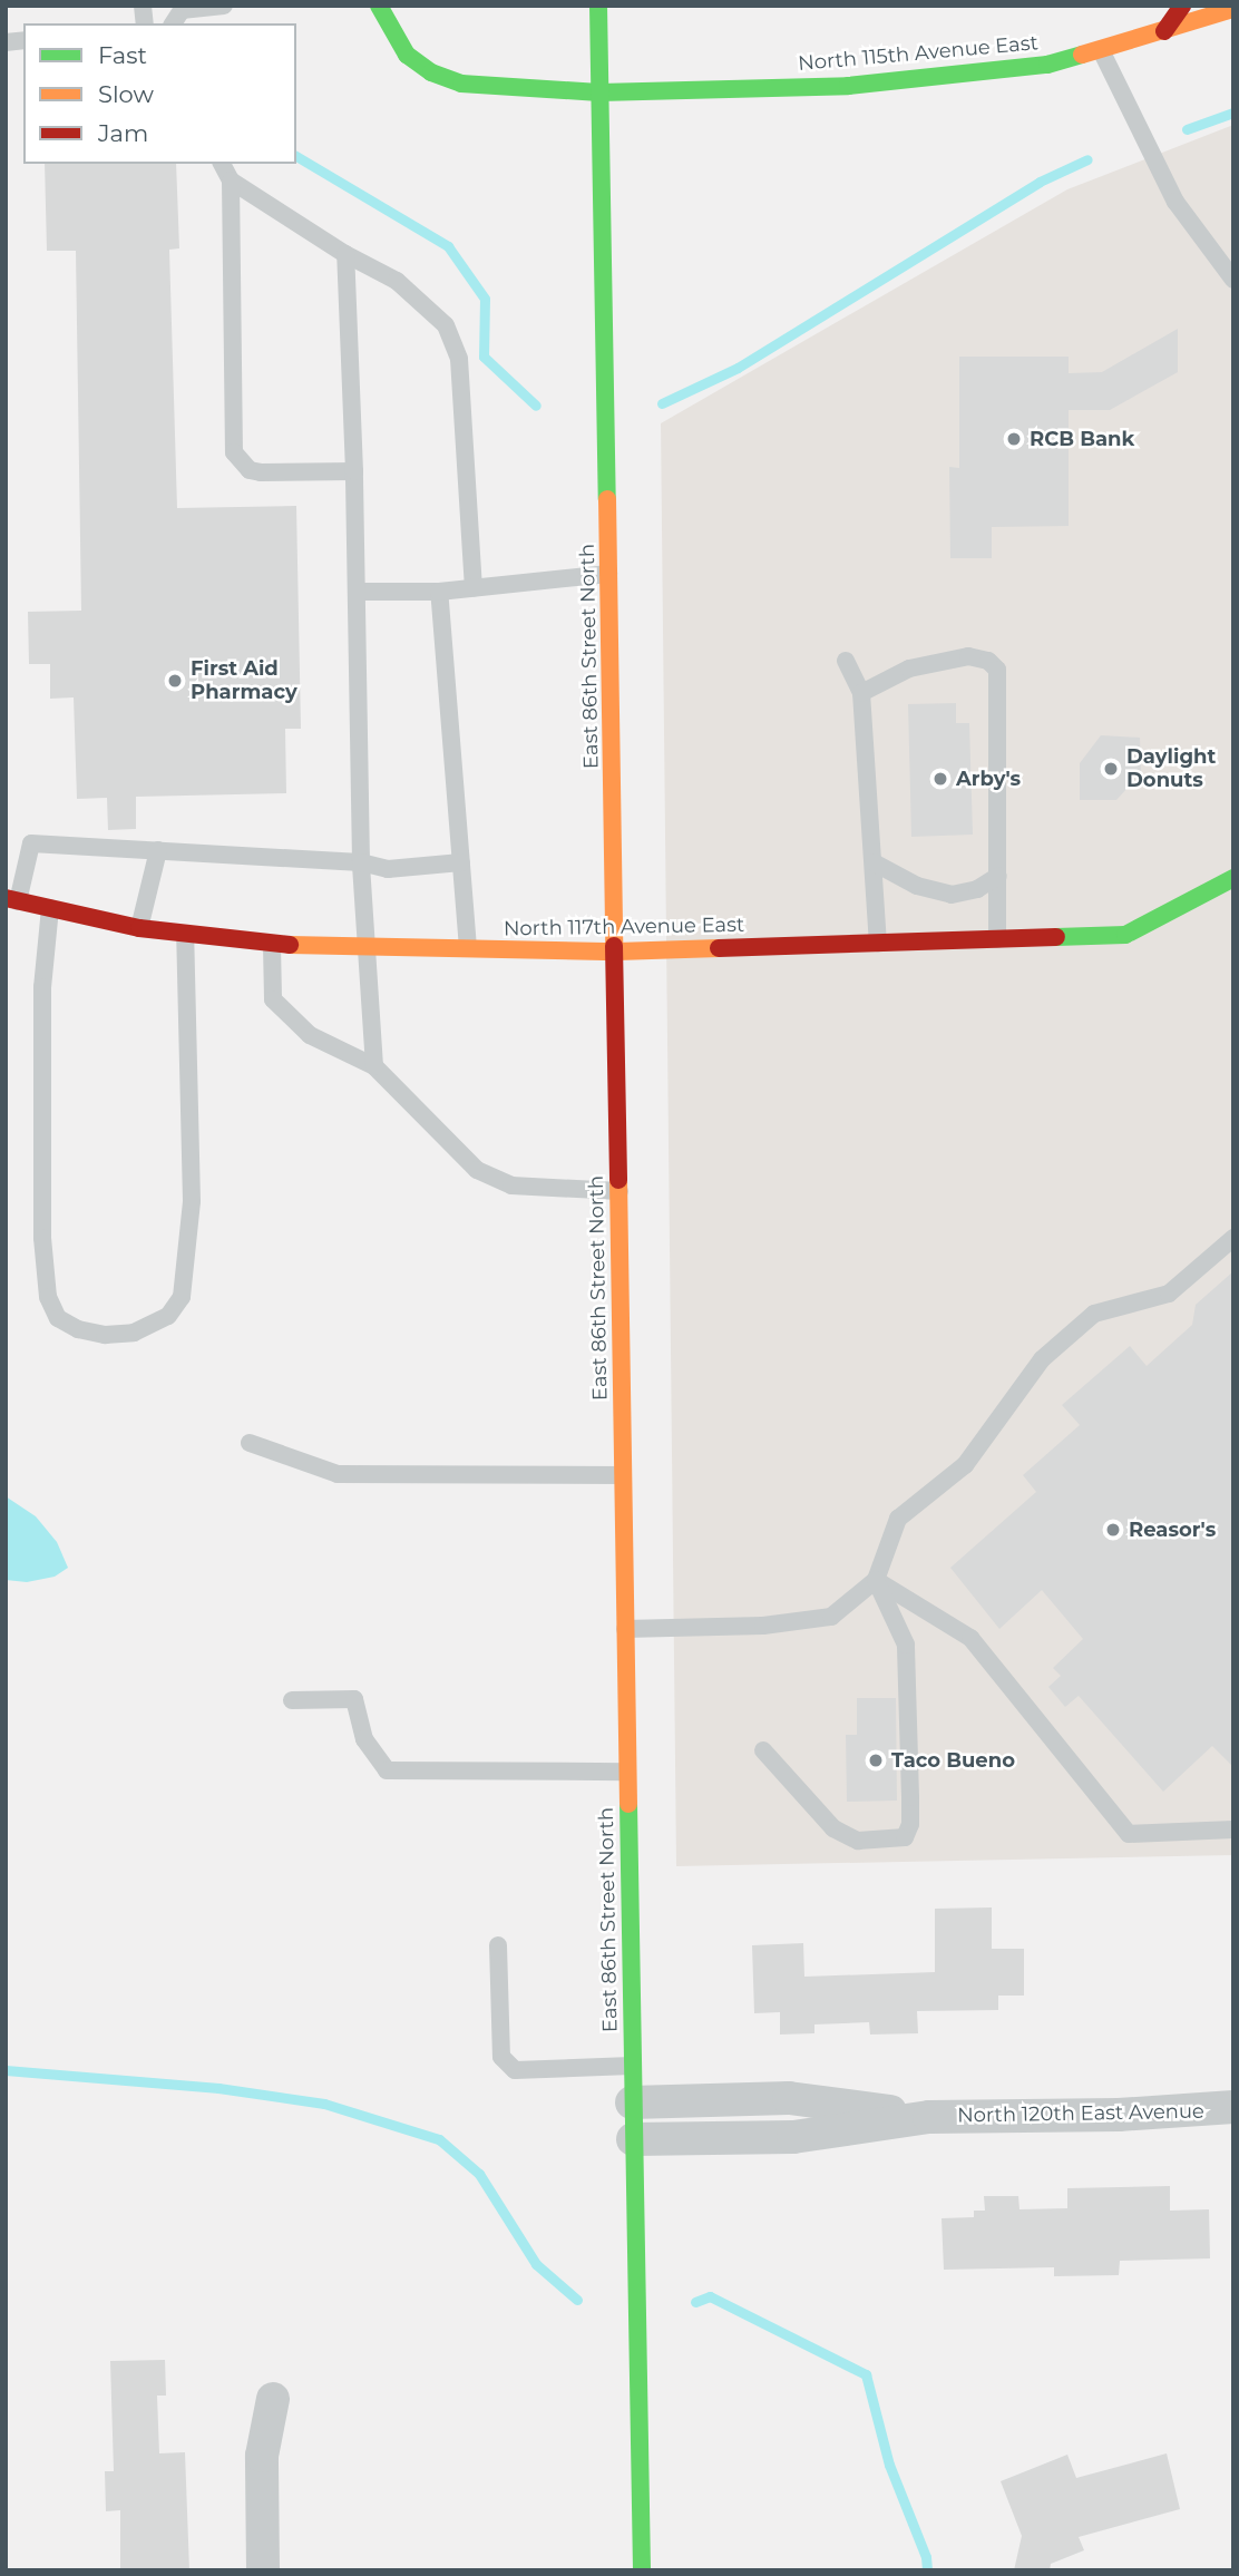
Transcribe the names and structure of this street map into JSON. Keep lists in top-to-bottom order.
{
  "streets": {
    "main road": ["North 115th Avenue East", "East 86th Street North", "North 117th Avenue East"],
    "street": ["North 120th East Avenue"]
  },
  "crossings": [
    ["North 115th Avenue East", "East 86th Street North"],
    ["East 86th Street North", "North 117th Avenue East"],
    ["East 86th Street North", "North 120th East Avenue"]
  ],
  "places": [
    "RCB Bank",
    "First Aid Pharmacy",
    "Daylight Donuts",
    "Arby's",
    "Reasor's",
    "Taco Bueno"
  ],
  "legend": ["Fast", "Slow", "Jam"]
}
